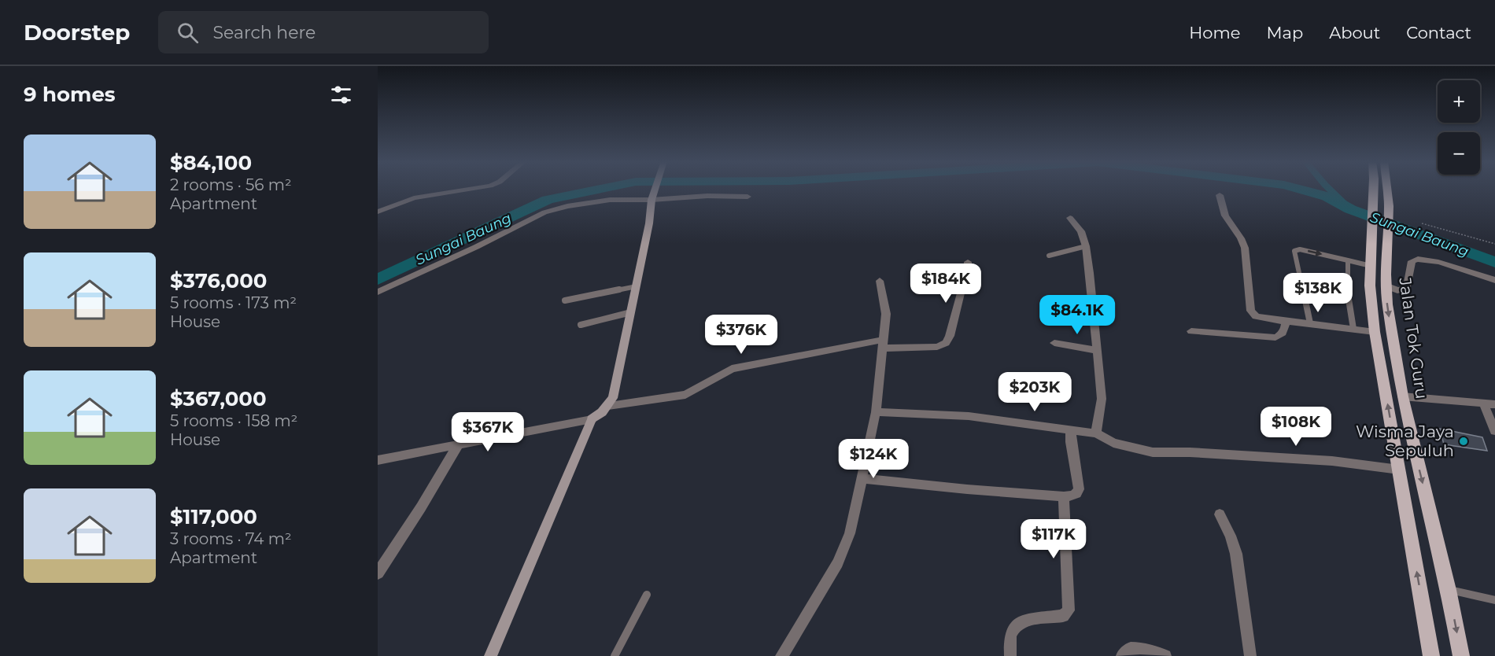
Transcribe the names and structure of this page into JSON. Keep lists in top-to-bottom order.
{
  "streets": {
    "main road": ["Jalan Tok Guru"]
  },
  "water": ["Sungai Baung"],
  "places": ["Wisma Jaya Sepuluh"],
  "page": {
    "header": "Doorstep",
    "search": "Search here",
    "nav": [
      "Home",
      "Map",
      "About",
      "Contact"
    ],
    "heading": "9 homes",
    "map_buttons": ["+", "−"],
    "list": [
      {
        "name": "$84,100",
        "note": "2 rooms · 56 m² · Apartment"
      },
      {
        "name": "$376,000",
        "note": "5 rooms · 173 m² · House"
      },
      {
        "name": "$367,000",
        "note": "5 rooms · 158 m² · House"
      },
      {
        "name": "$117,000",
        "note": "3 rooms · 74 m² · Apartment"
      }
    ],
    "price": [
      "$184K",
      "$138K",
      "$84.1K",
      "$376K",
      "$203K",
      "$108K",
      "$367K",
      "$124K",
      "$117K"
    ]
  }
}
